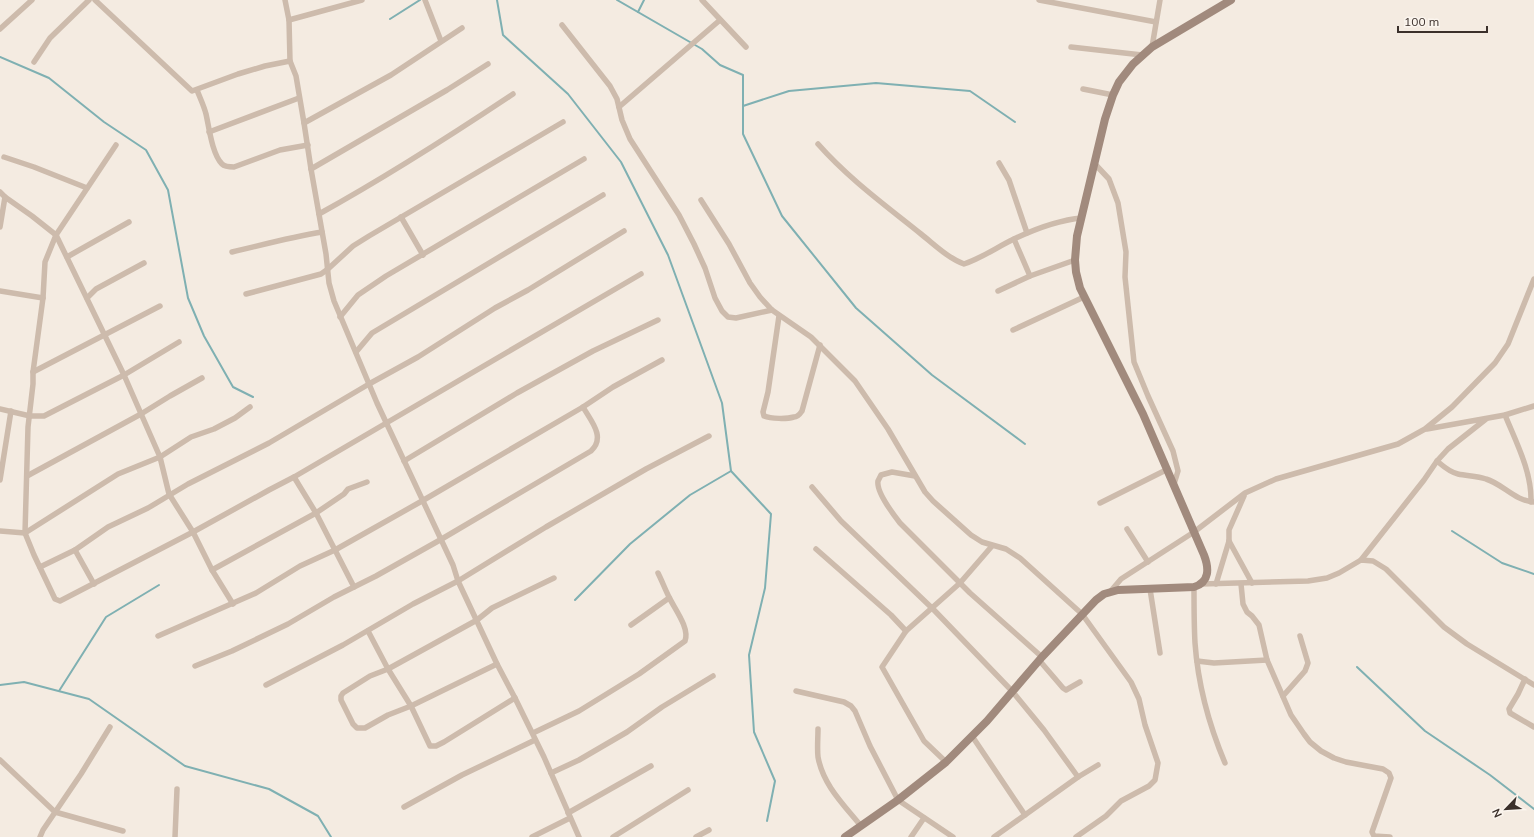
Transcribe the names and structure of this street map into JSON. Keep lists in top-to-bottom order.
{
  "scale_bar": "100 m",
  "north": "bottom left"
}
